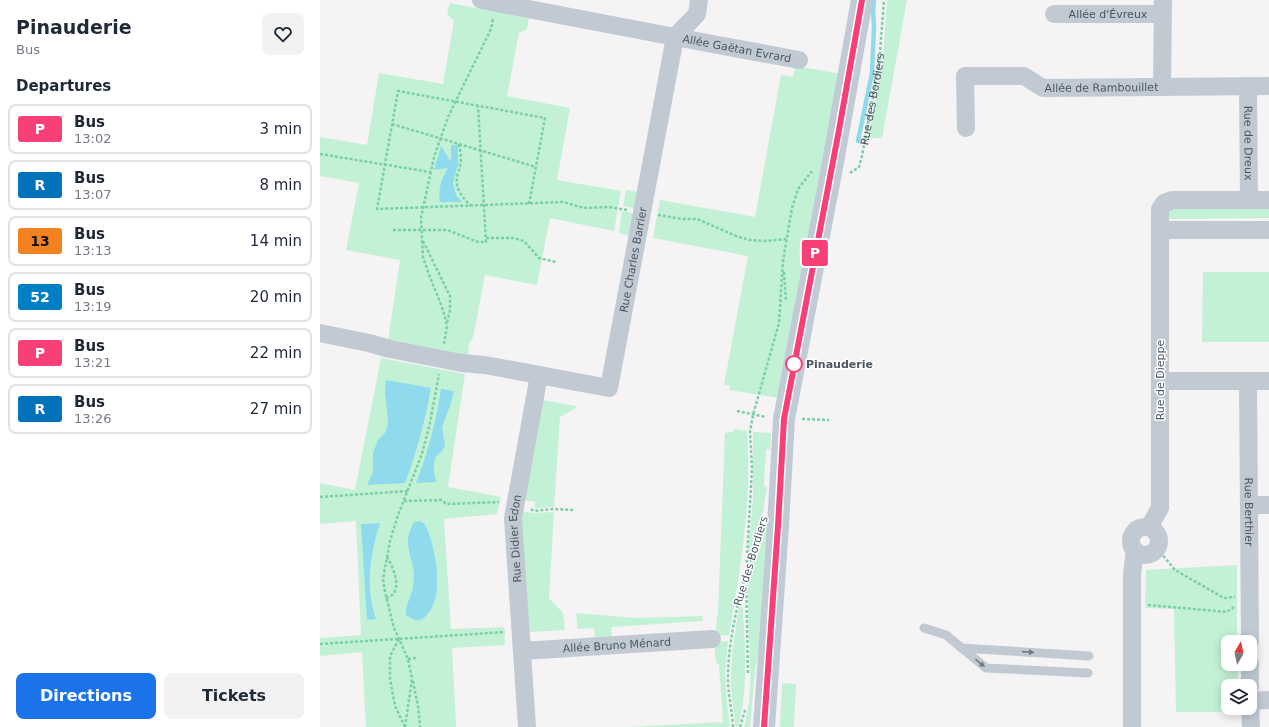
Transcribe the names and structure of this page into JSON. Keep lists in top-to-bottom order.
{
  "streets": {
    "street": [
      "Allée d'Évreux",
      "Allée Gaëtan Evrard",
      "Allée de Rambouillet",
      "Rue des Bordiers",
      "Rue de Dreux",
      "Rue Charles Barrier",
      "Rue de Dieppe",
      "Rue Berthier",
      "Rue Didier Edon",
      "Allée Bruno Ménard"
    ]
  },
  "crossings": [
    ["Allée Gaëtan Evrard", "Rue Charles Barrier"],
    ["Allée de Rambouillet", "Rue de Dreux"],
    ["Rue de Dreux", "Rue de Dieppe"],
    ["Rue Charles Barrier", "Rue Didier Edon"],
    ["Rue Didier Edon", "Allée Bruno Ménard"]
  ],
  "places": ["Pinauderie"],
  "lines": ["bus line P"],
  "north": "top",
  "page": {
    "heading": [
      ["Pinauderie", "Bus"],
      "Departures"
    ],
    "on_map": "P",
    "list": [
      {
        "mark": "P",
        "name": "Bus",
        "note": "13:02",
        "value": "3 min"
      },
      {
        "mark": "R",
        "name": "Bus",
        "note": "13:07",
        "value": "8 min"
      },
      {
        "mark": "13",
        "name": "Bus",
        "note": "13:13",
        "value": "14 min"
      },
      {
        "mark": "52",
        "name": "Bus",
        "note": "13:19",
        "value": "20 min"
      },
      {
        "mark": "P",
        "name": "Bus",
        "note": "13:21",
        "value": "22 min"
      },
      {
        "mark": "R",
        "name": "Bus",
        "note": "13:26",
        "value": "27 min"
      }
    ],
    "buttons": ["Directions", "Tickets"]
  }
}
